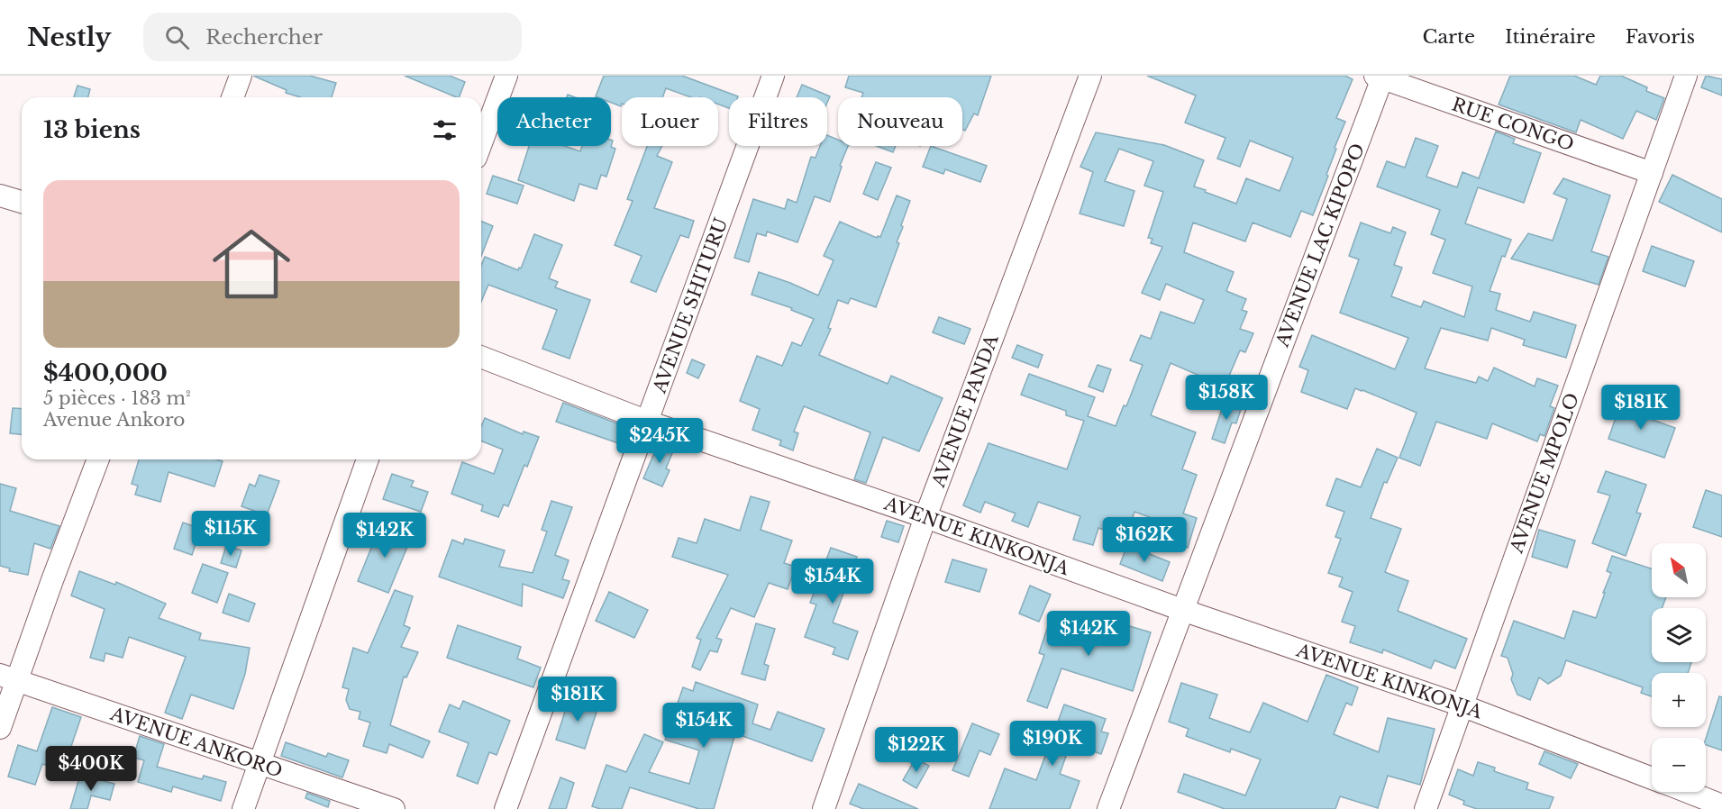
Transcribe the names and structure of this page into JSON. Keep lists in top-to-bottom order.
{
  "streets": {
    "street": [
      "RUE CONGO",
      "AVENUE LAC KIPOPO",
      "AVENUE SHITURU",
      "AVENUE PANDA",
      "AVENUE MPOLO",
      "AVENUE KINKONJA",
      "AVENUE ANKORO"
    ]
  },
  "crossings": [
    ["RUE CONGO", "AVENUE LAC KIPOPO"],
    ["RUE CONGO", "AVENUE MPOLO"],
    ["AVENUE LAC KIPOPO", "AVENUE KINKONJA"],
    ["AVENUE SHITURU", "AVENUE KINKONJA"],
    ["AVENUE PANDA", "AVENUE KINKONJA"],
    ["AVENUE MPOLO", "AVENUE KINKONJA"]
  ],
  "north": "top left",
  "page": {
    "header": "Nestly",
    "search": "Rechercher",
    "nav": ["Carte", "Itinéraire", "Favoris"],
    "chip": [
      "Acheter",
      "Louer",
      "Filtres",
      "Nouveau"
    ],
    "heading": "13 biens",
    "list": [
      {
        "name": "$400,000",
        "note": "5 pièces · 183 m² · Avenue Ankoro"
      }
    ],
    "price": [
      "$158K",
      "$181K",
      "$245K",
      "$115K",
      "$142K",
      "$162K",
      "$154K",
      "$142K",
      "$181K",
      "$154K",
      "$190K",
      "$122K",
      "$400K"
    ],
    "map_buttons": ["+", "−"]
  }
}
